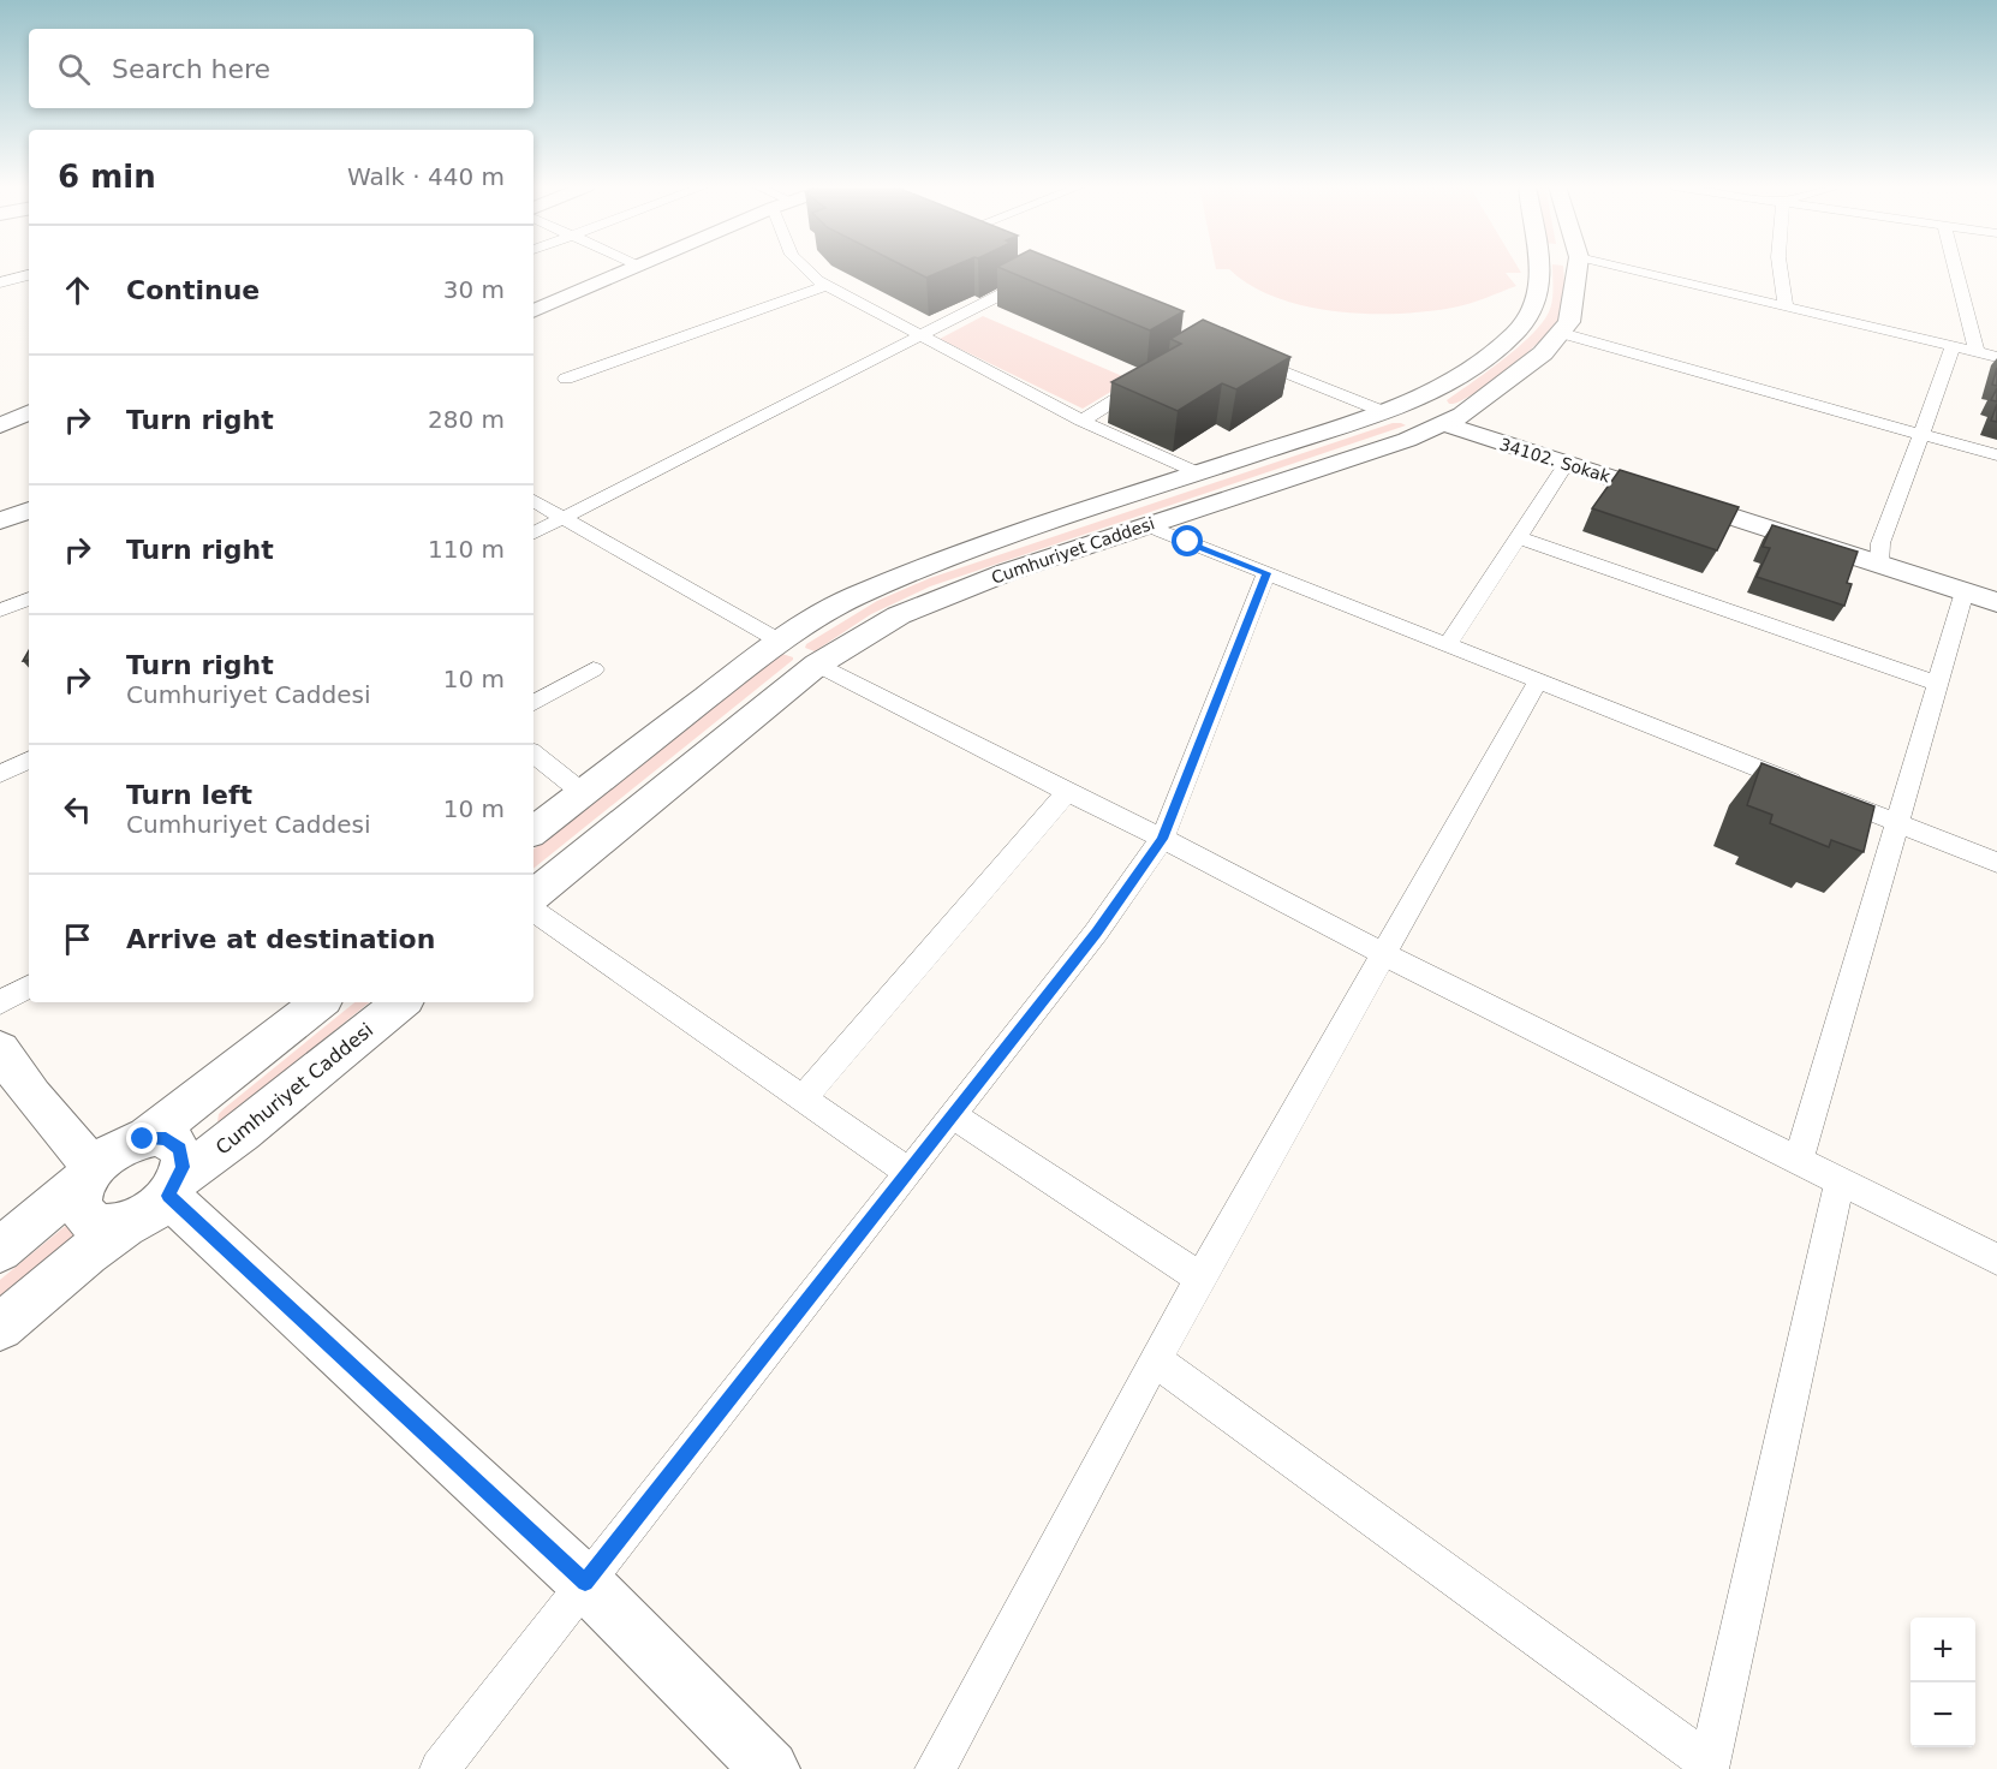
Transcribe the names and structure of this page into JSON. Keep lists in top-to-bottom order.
{
  "streets": {
    "main road": ["34102. Sokak", "Cumhuriyet Caddesi"]
  },
  "crossings": [
    ["34102. Sokak", "Cumhuriyet Caddesi"]
  ],
  "page": {
    "search": "Search here",
    "heading": ["6 min", "Walk · 440 m"],
    "list": [
      ["Continue", "30 m"],
      ["Turn right", "280 m"],
      ["Turn right", "110 m"],
      ["Turn right", "Cumhuriyet Caddesi", "10 m"],
      ["Turn left", "Cumhuriyet Caddesi", "10 m"],
      "Arrive at destination"
    ],
    "map_buttons": ["+", "−"]
  }
}
